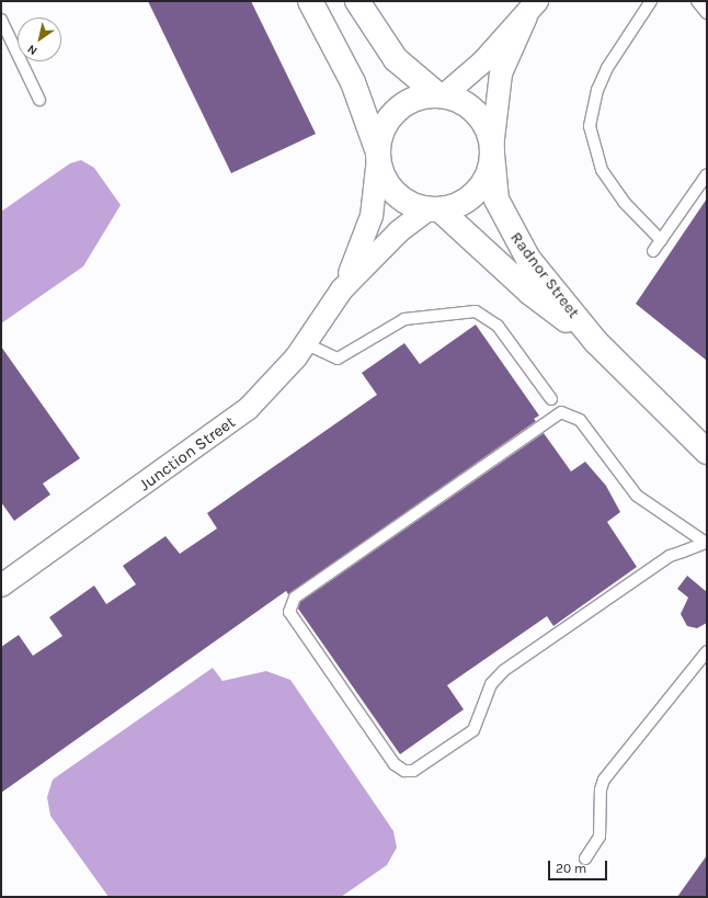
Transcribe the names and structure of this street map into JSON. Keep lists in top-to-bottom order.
{
  "streets": {
    "street": ["Radnor Street", "Junction Street"]
  },
  "crossings": [
    ["Radnor Street", "Junction Street"]
  ],
  "scale_bar": "20 m",
  "north": "bottom left"
}
